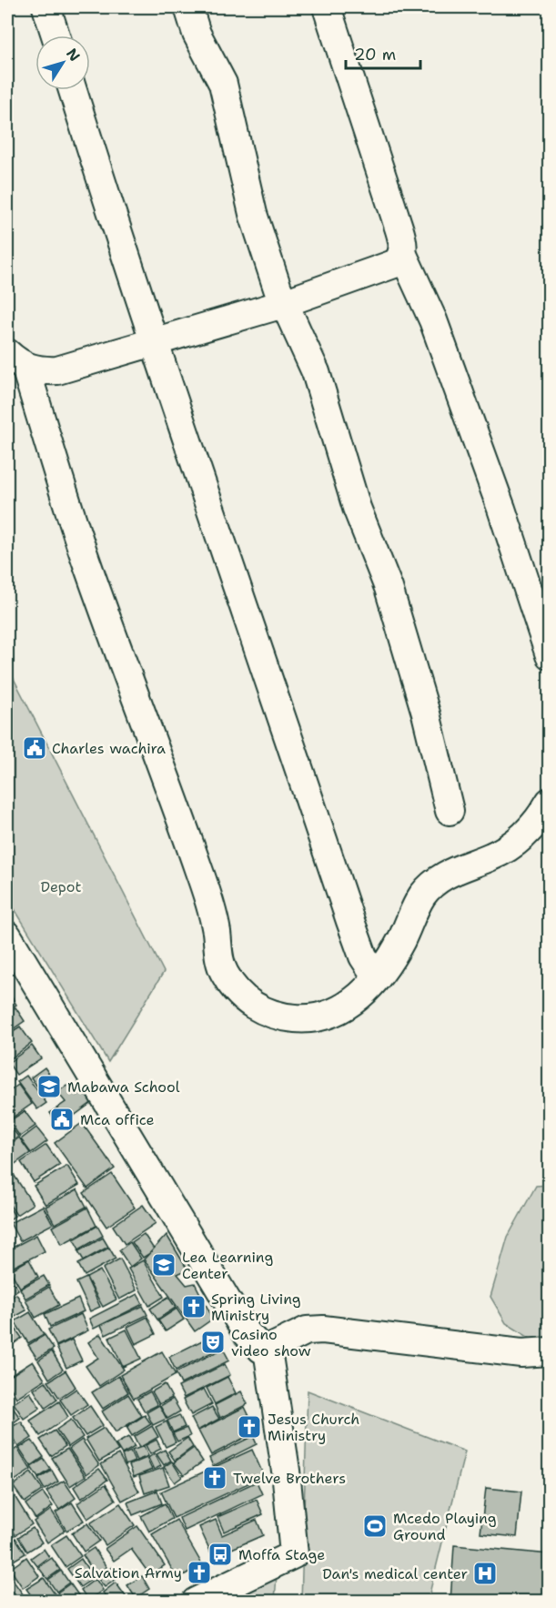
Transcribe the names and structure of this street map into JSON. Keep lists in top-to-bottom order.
{
  "parks": ["Depot"],
  "places": {
    "public building": ["Charles wachira", "Mca office"],
    "school or university": ["Mabawa School", "Lea Learning Center"],
    "church": [
      "Spring Living Ministry",
      "Jesus Church Ministry",
      "Twelve Brothers",
      "Salvation Army"
    ],
    "theatre": ["Casino video show"],
    "sports": ["Mcedo Playing Ground"],
    "bus stop": ["Moffa Stage"],
    "hospital": ["Dan's medical center"]
  },
  "scale_bar": "20 m",
  "north": "top right"
}
